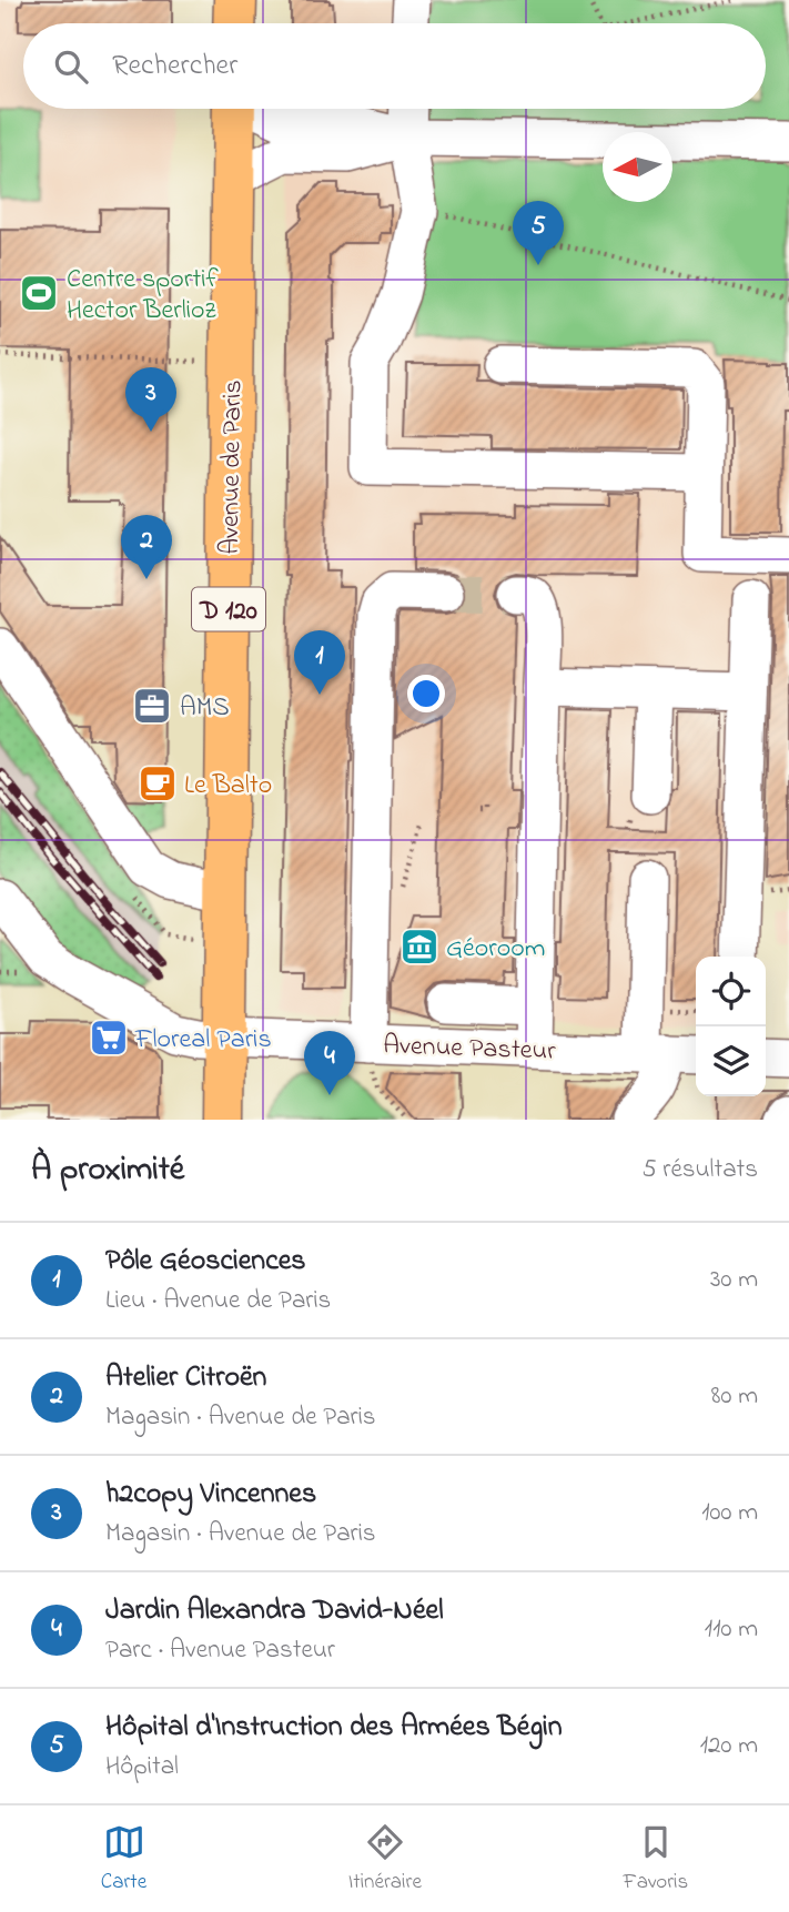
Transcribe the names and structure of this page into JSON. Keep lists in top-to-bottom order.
{
  "streets": {
    "main road": ["Avenue de Paris", "D 120"],
    "street": ["Avenue Pasteur"]
  },
  "crossings": [
    ["Avenue de Paris", "Avenue Pasteur"]
  ],
  "places": {
    "sports": ["Centre sportif Hector Berlioz"],
    "office": ["AMS"],
    "cafe": ["Le Balto"],
    "museum": ["Géoroom"],
    "supermarket": ["Floreal Paris"]
  },
  "north": "left",
  "page": {
    "search": "Rechercher",
    "pins": [
      "5",
      "3",
      "2",
      "1",
      "4"
    ],
    "heading": ["À proximité", "5 résultats"],
    "list": [
      {
        "mark": "1",
        "name": "Pôle Géosciences",
        "note": "Lieu · Avenue de Paris",
        "value": "30 m"
      },
      {
        "mark": "2",
        "name": "Atelier Citroën",
        "note": "Magasin · Avenue de Paris",
        "value": "80 m"
      },
      {
        "mark": "3",
        "name": "h2copy Vincennes",
        "note": "Magasin · Avenue de Paris",
        "value": "100 m"
      },
      {
        "mark": "4",
        "name": "Jardin Alexandra David-Néel",
        "note": "Parc · Avenue Pasteur",
        "value": "110 m"
      },
      {
        "mark": "5",
        "name": "Hôpital d'Instruction des Armées Bégin",
        "note": "Hôpital",
        "value": "120 m"
      }
    ],
    "nav": ["Carte", "Itinéraire", "Favoris"]
  }
}
